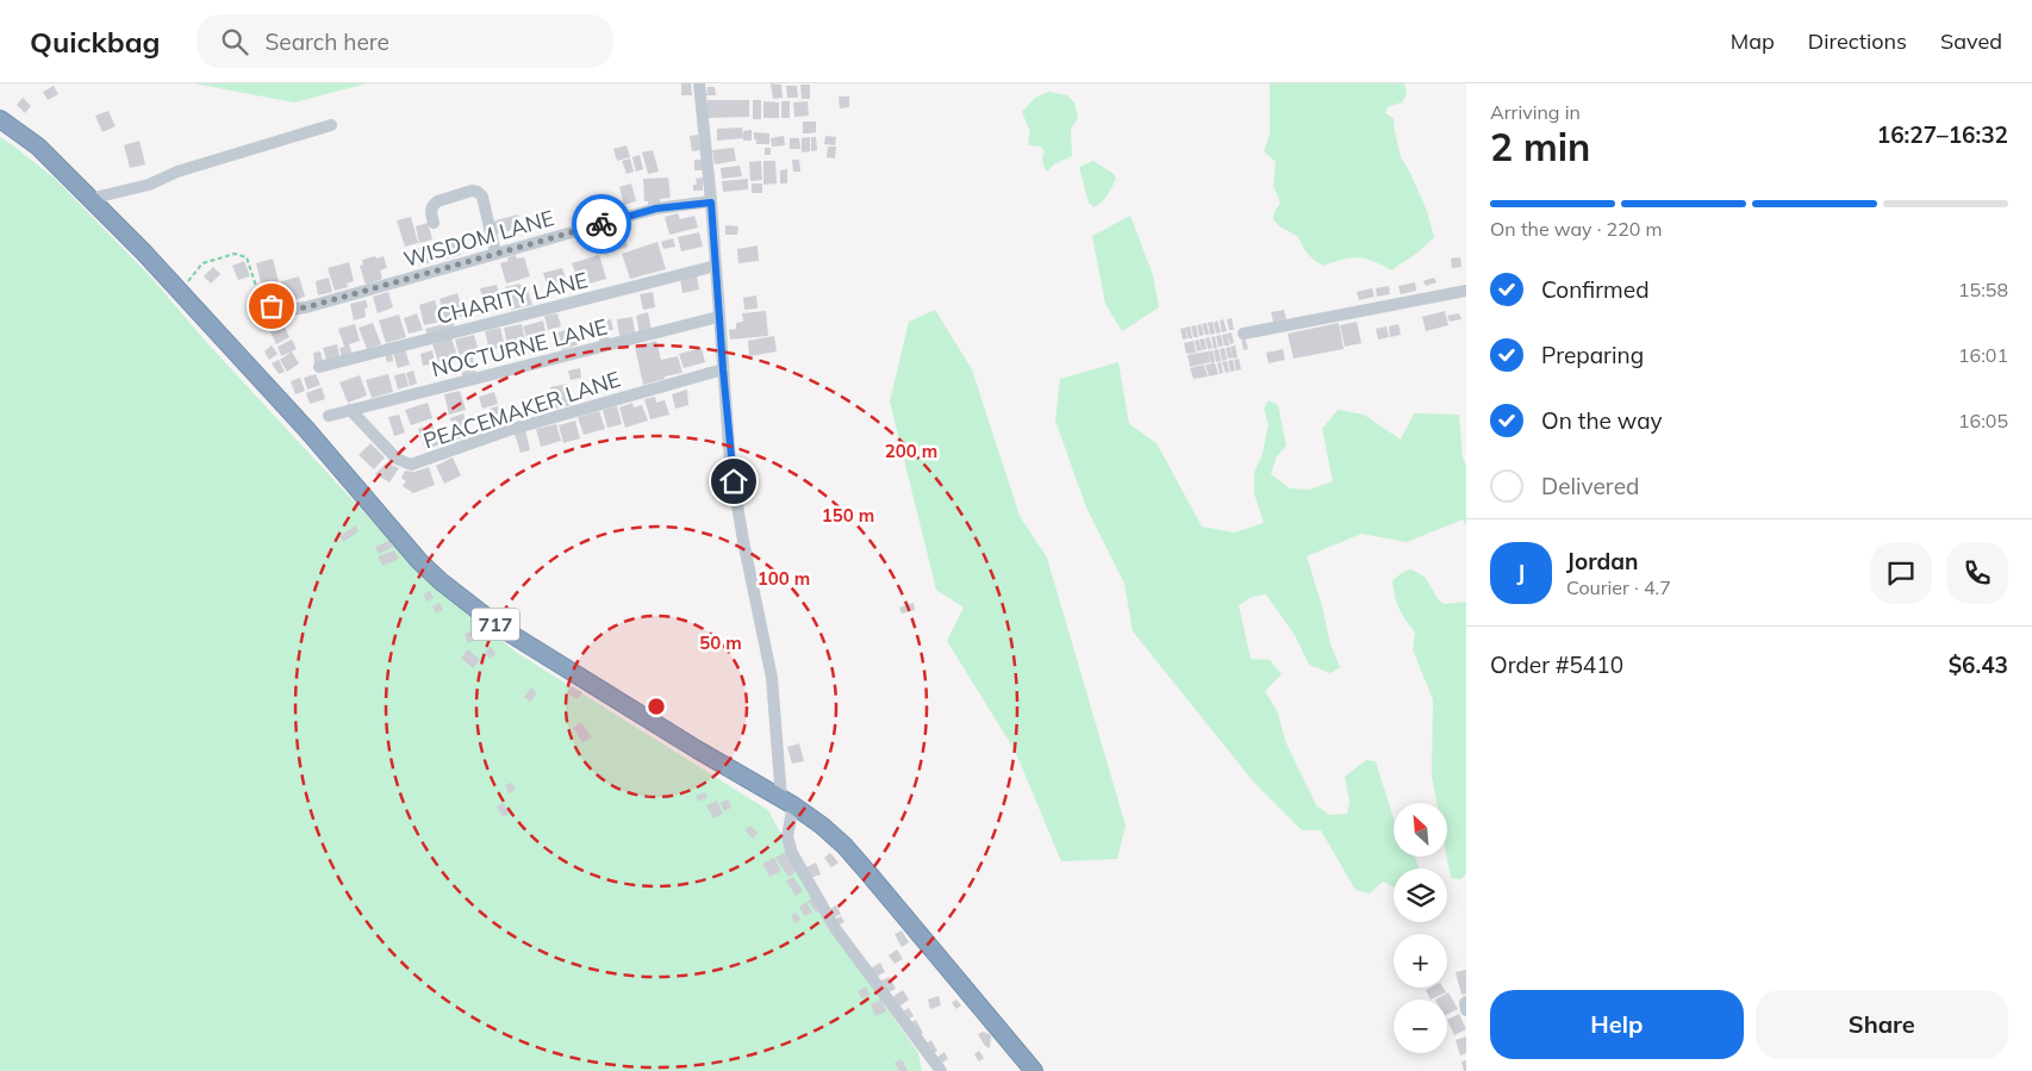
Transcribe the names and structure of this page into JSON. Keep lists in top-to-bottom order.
{
  "streets": {
    "highway": ["717"],
    "street": [
      "WISDOM LANE",
      "CHARITY LANE",
      "NOCTURNE LANE",
      "PEACEMAKER LANE"
    ]
  },
  "crossings": [
    ["NOCTURNE LANE", "PEACEMAKER LANE"]
  ],
  "north": "top left",
  "page": {
    "header": "Quickbag",
    "search": "Search here",
    "nav": ["Map", "Directions", "Saved"],
    "heading": ["2 min", "Arriving in", "16:27–16:32"],
    "panel": [
      "Jordan",
      "Courier · 4.7",
      "Order #5410",
      "$6.43"
    ],
    "bar": "On the way · 220 m",
    "list": [
      ["Confirmed", "15:58"],
      ["Preparing", "16:01"],
      ["On the way", "16:05"],
      "Delivered"
    ],
    "round": "J",
    "map_buttons": ["+", "−"],
    "buttons": ["Help", "Share"]
  },
  "rings": [
    "200 m",
    "150 m",
    "100 m",
    "50 m"
  ]
}
